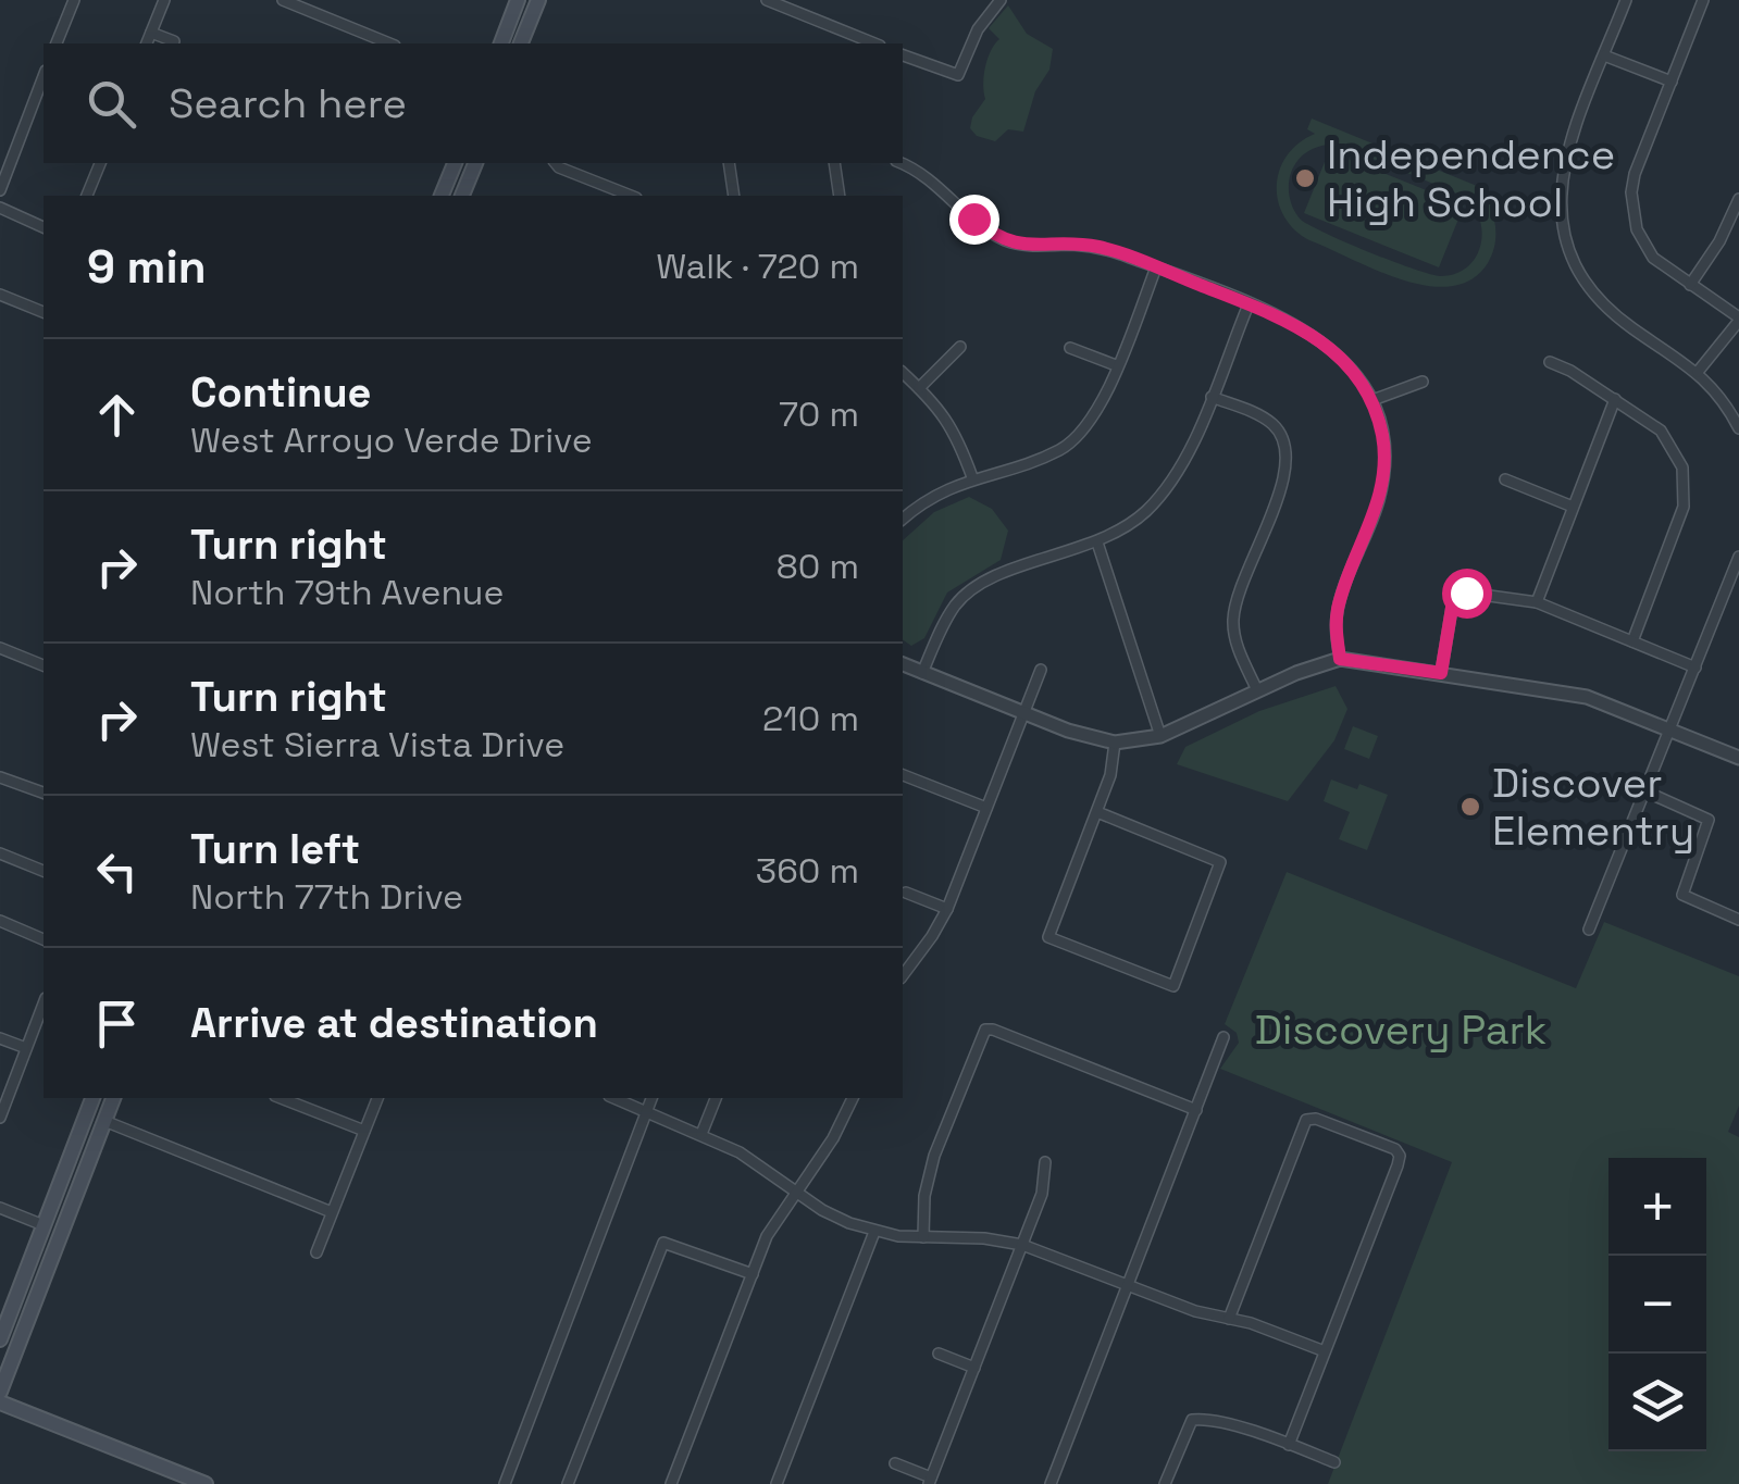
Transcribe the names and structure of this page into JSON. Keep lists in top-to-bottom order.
{
  "parks": ["Discovery Park"],
  "places": ["Independence High School", "Discover Elementry"],
  "page": {
    "search": "Search here",
    "heading": ["9 min", "Walk · 720 m"],
    "list": [
      ["Continue", "West Arroyo Verde Drive", "70 m"],
      ["Turn right", "North 79th Avenue", "80 m"],
      ["Turn right", "West Sierra Vista Drive", "210 m"],
      ["Turn left", "North 77th Drive", "360 m"],
      "Arrive at destination"
    ],
    "map_buttons": ["+", "−"]
  }
}
